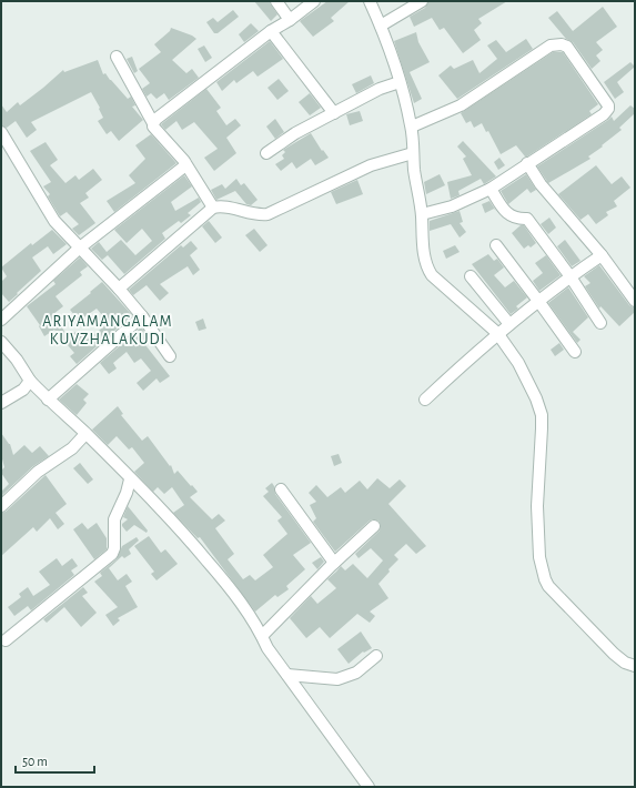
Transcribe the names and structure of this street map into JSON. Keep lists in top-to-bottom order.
{
  "districts": ["ARIYAMANGALAM KUVZHALAKUDI"],
  "scale_bar": "50 m"
}
